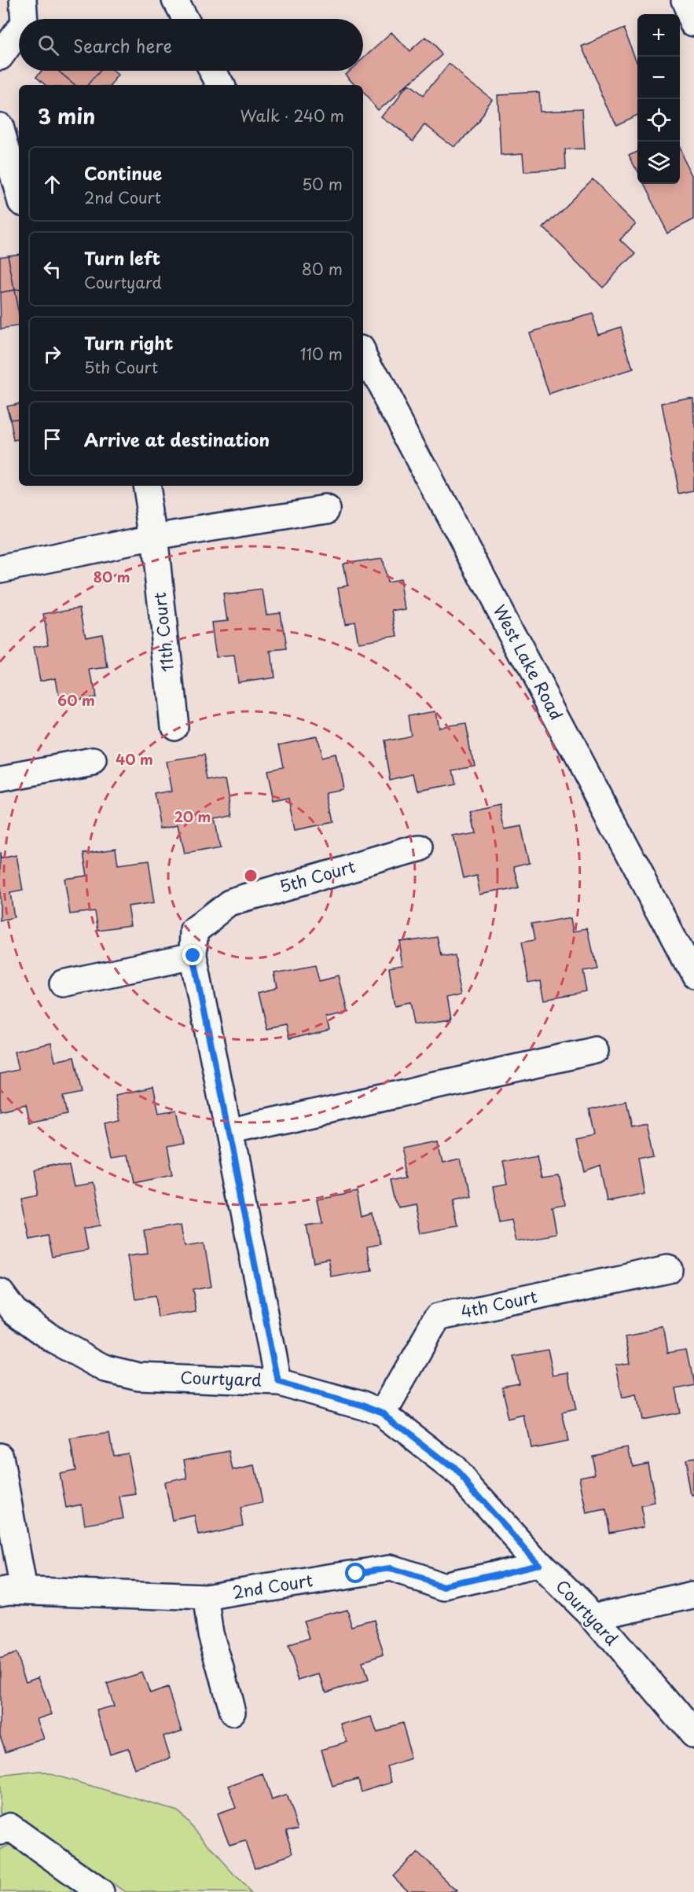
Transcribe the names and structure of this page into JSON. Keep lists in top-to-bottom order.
{
  "streets": {
    "street": [
      "11th Court",
      "West Lake Road",
      "5th Court",
      "4th Court",
      "Courtyard",
      "2nd Court"
    ]
  },
  "crossings": [
    ["5th Court", "Courtyard"],
    ["4th Court", "Courtyard"],
    ["Courtyard", "2nd Court"]
  ],
  "page": {
    "map_buttons": ["+", "−"],
    "search": "Search here",
    "heading": ["3 min", "Walk · 240 m"],
    "list": [
      ["Continue", "2nd Court", "50 m"],
      ["Turn left", "Courtyard", "80 m"],
      ["Turn right", "5th Court", "110 m"],
      "Arrive at destination"
    ]
  },
  "rings": [
    "80 m",
    "60 m",
    "40 m",
    "20 m"
  ]
}
